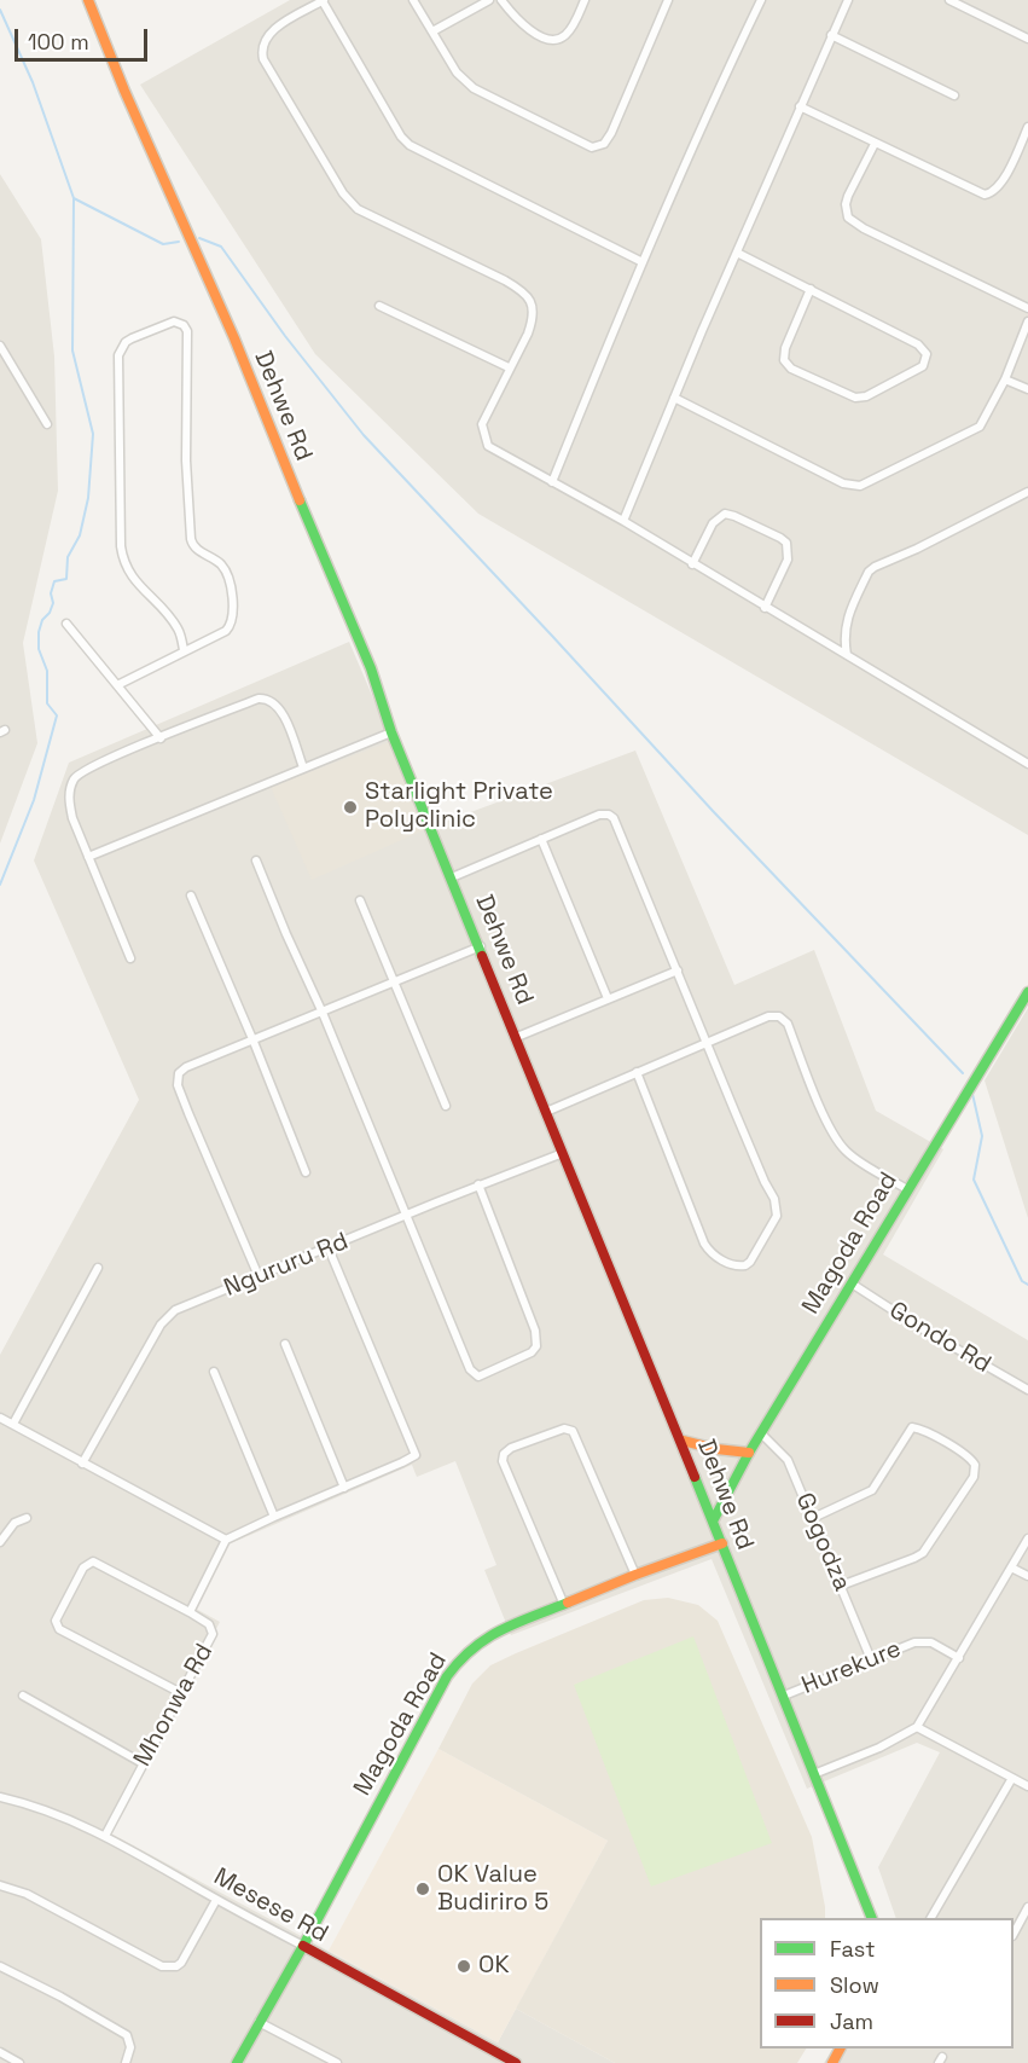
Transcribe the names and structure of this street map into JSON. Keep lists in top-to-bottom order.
{
  "streets": {
    "street": [
      "Dehwe Rd",
      "Magoda Road",
      "Ngururu Rd",
      "Gondo Rd",
      "Gogodza",
      "Hurekure",
      "Mhonwa Rd",
      "Mesese Rd"
    ]
  },
  "crossings": [
    ["Dehwe Rd", "Magoda Road"],
    ["Dehwe Rd", "Ngururu Rd"],
    ["Dehwe Rd", "Hurekure"],
    ["Magoda Road", "Gondo Rd"],
    ["Magoda Road", "Gogodza"],
    ["Magoda Road", "Mesese Rd"],
    ["Gogodza", "Hurekure"],
    ["Mhonwa Rd", "Mesese Rd"]
  ],
  "places": ["Starlight Private Polyclinic", "OK Value Budiriro 5", "OK"],
  "legend": ["Fast", "Slow", "Jam"],
  "scale_bar": "100 m"
}
